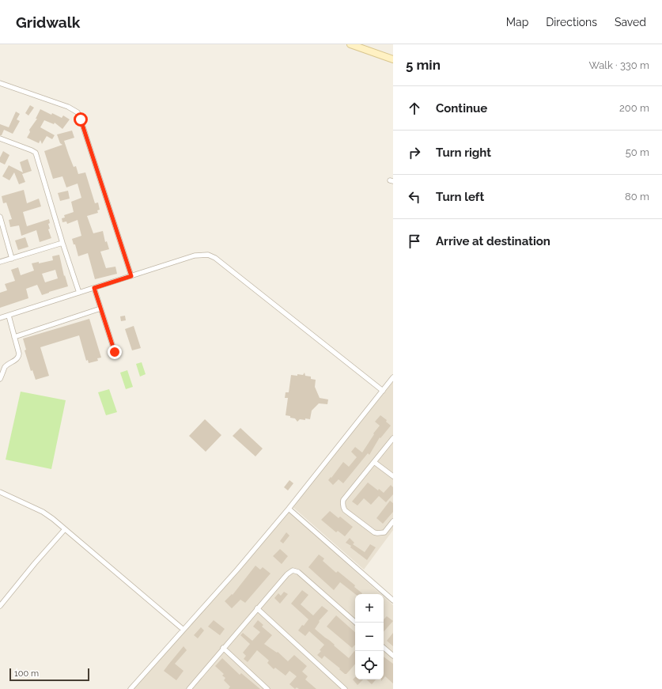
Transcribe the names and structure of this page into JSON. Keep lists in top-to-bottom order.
{
  "scale_bar": "100 m",
  "page": {
    "header": "Gridwalk",
    "nav": ["Map", "Directions", "Saved"],
    "heading": ["5 min", "Walk · 330 m"],
    "list": [
      ["Continue", "200 m"],
      ["Turn right", "50 m"],
      ["Turn left", "80 m"],
      "Arrive at destination"
    ],
    "map_buttons": ["+", "−"],
    "scale": "100 m"
  }
}
